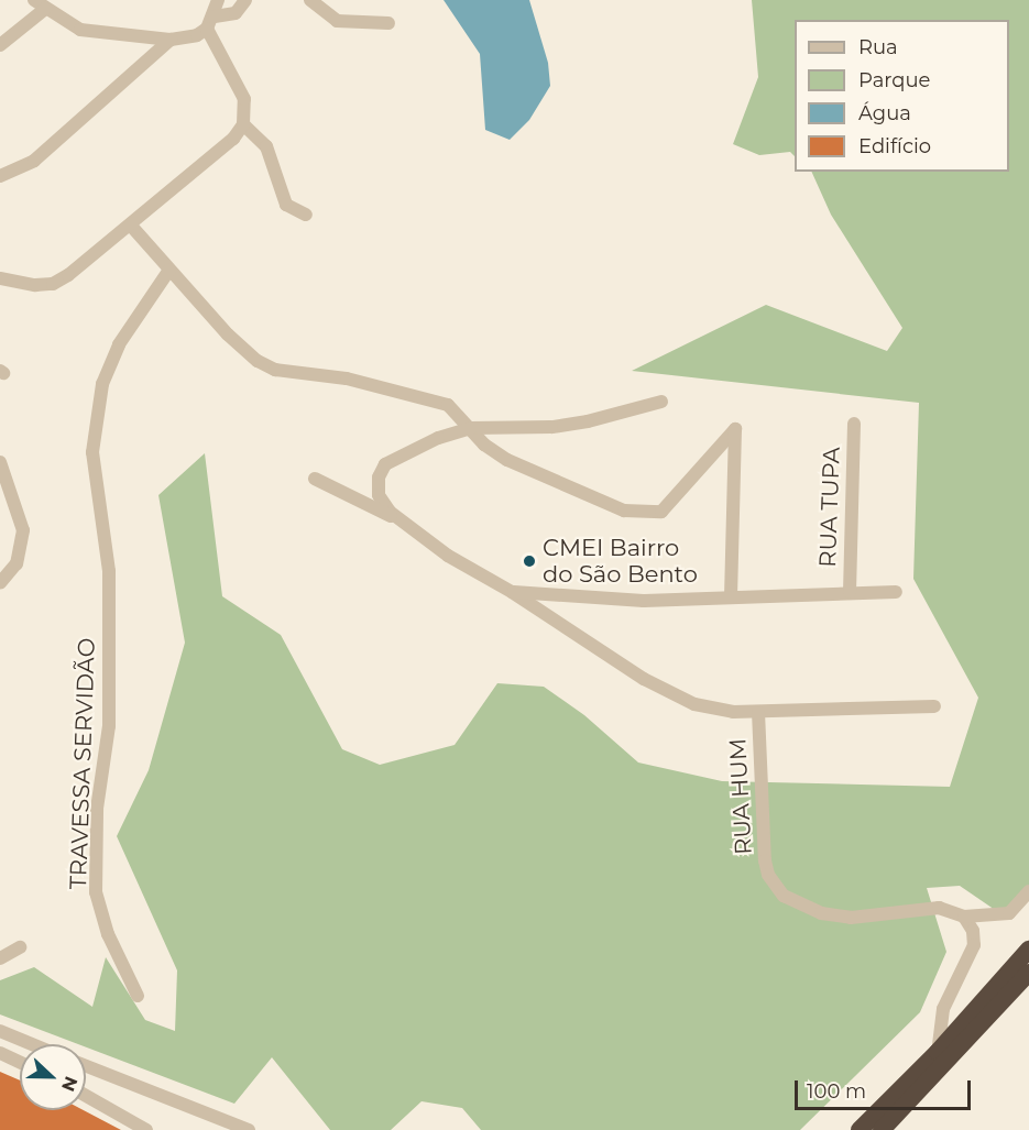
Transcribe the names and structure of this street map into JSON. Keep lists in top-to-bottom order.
{
  "streets": {
    "street": ["RUA TUPA", "TRAVESSA SERVIDÃO", "RUA HUM"]
  },
  "places": ["CMEI Bairro do São Bento"],
  "legend": [
    "Rua",
    "Parque",
    "Água",
    "Edifício"
  ],
  "scale_bar": "100 m",
  "north": "right"
}
